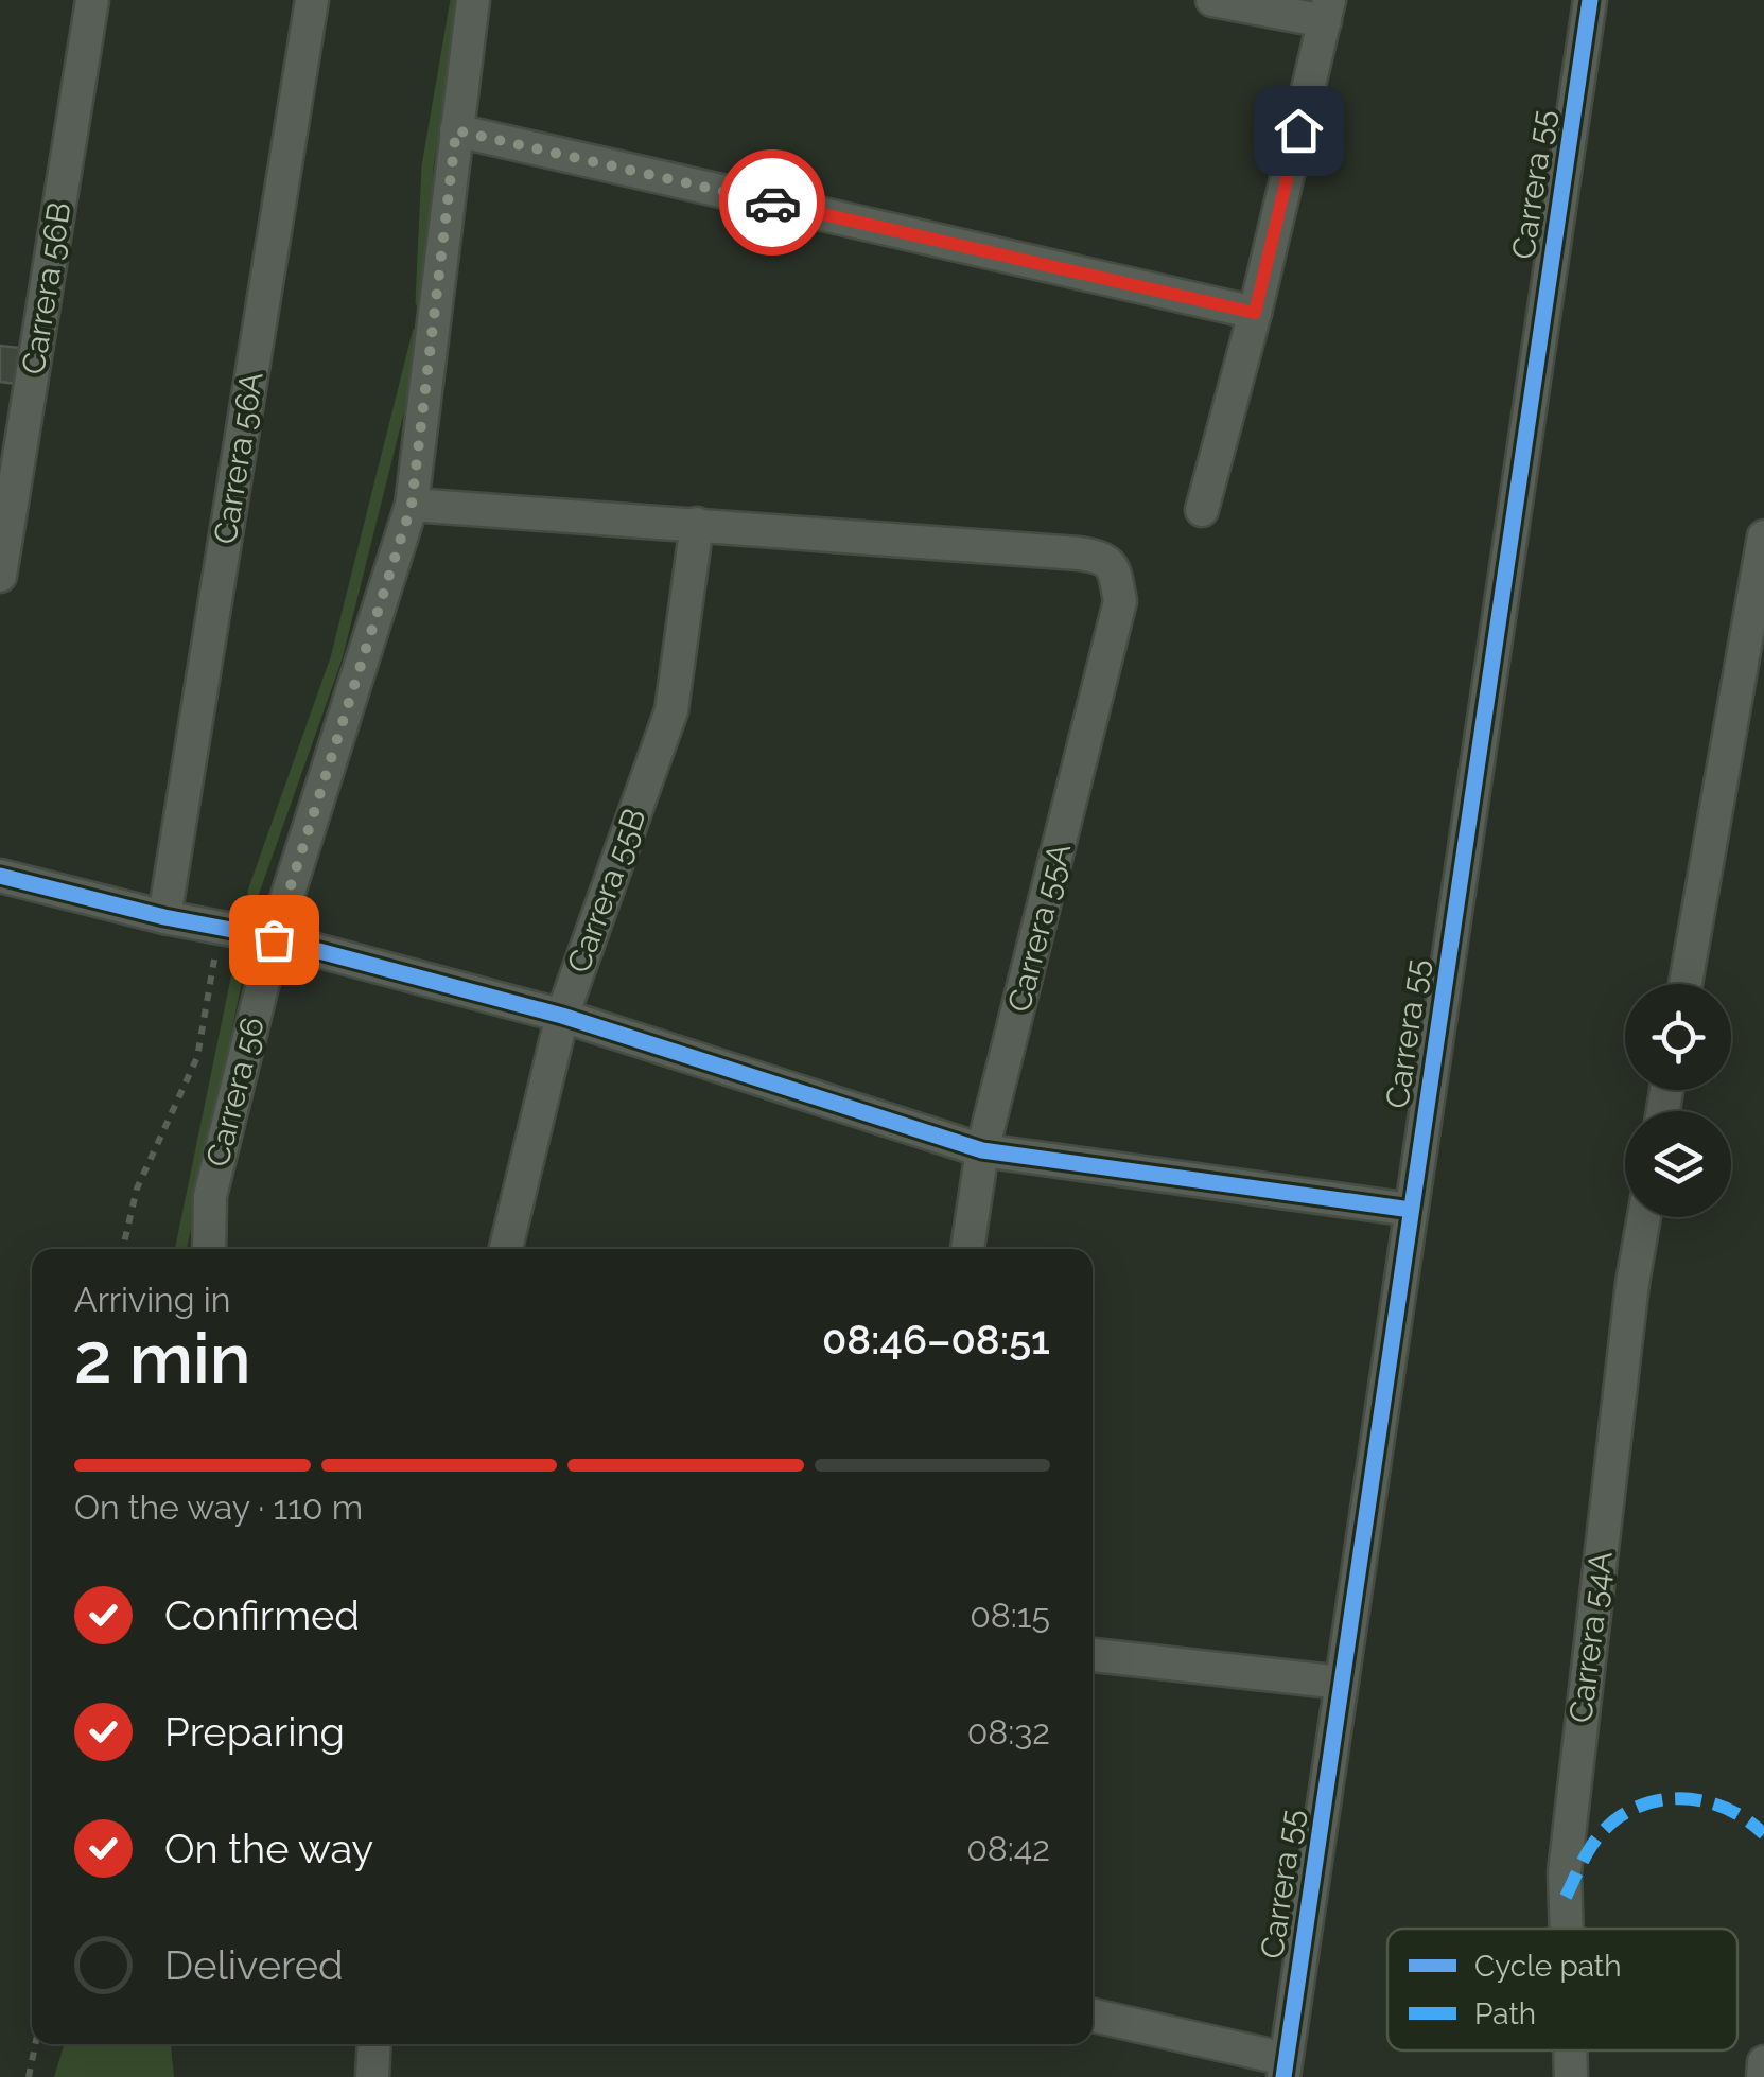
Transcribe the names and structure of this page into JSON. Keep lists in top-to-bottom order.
{
  "streets": {
    "street": [
      "Carrera 55",
      "Carrera 56B",
      "Carrera 56A",
      "Carrera 55B",
      "Carrera 55A",
      "Carrera 56",
      "Carrera 54A"
    ]
  },
  "crossings": [
    ["Carrera 55B", "Carrera 55A"]
  ],
  "legend": ["Cycle path", "Path"],
  "page": {
    "heading": ["2 min", "Arriving in", "08:46–08:51"],
    "bar": "On the way · 110 m",
    "list": [
      ["Confirmed", "08:15"],
      ["Preparing", "08:32"],
      ["On the way", "08:42"],
      "Delivered"
    ]
  }
}
